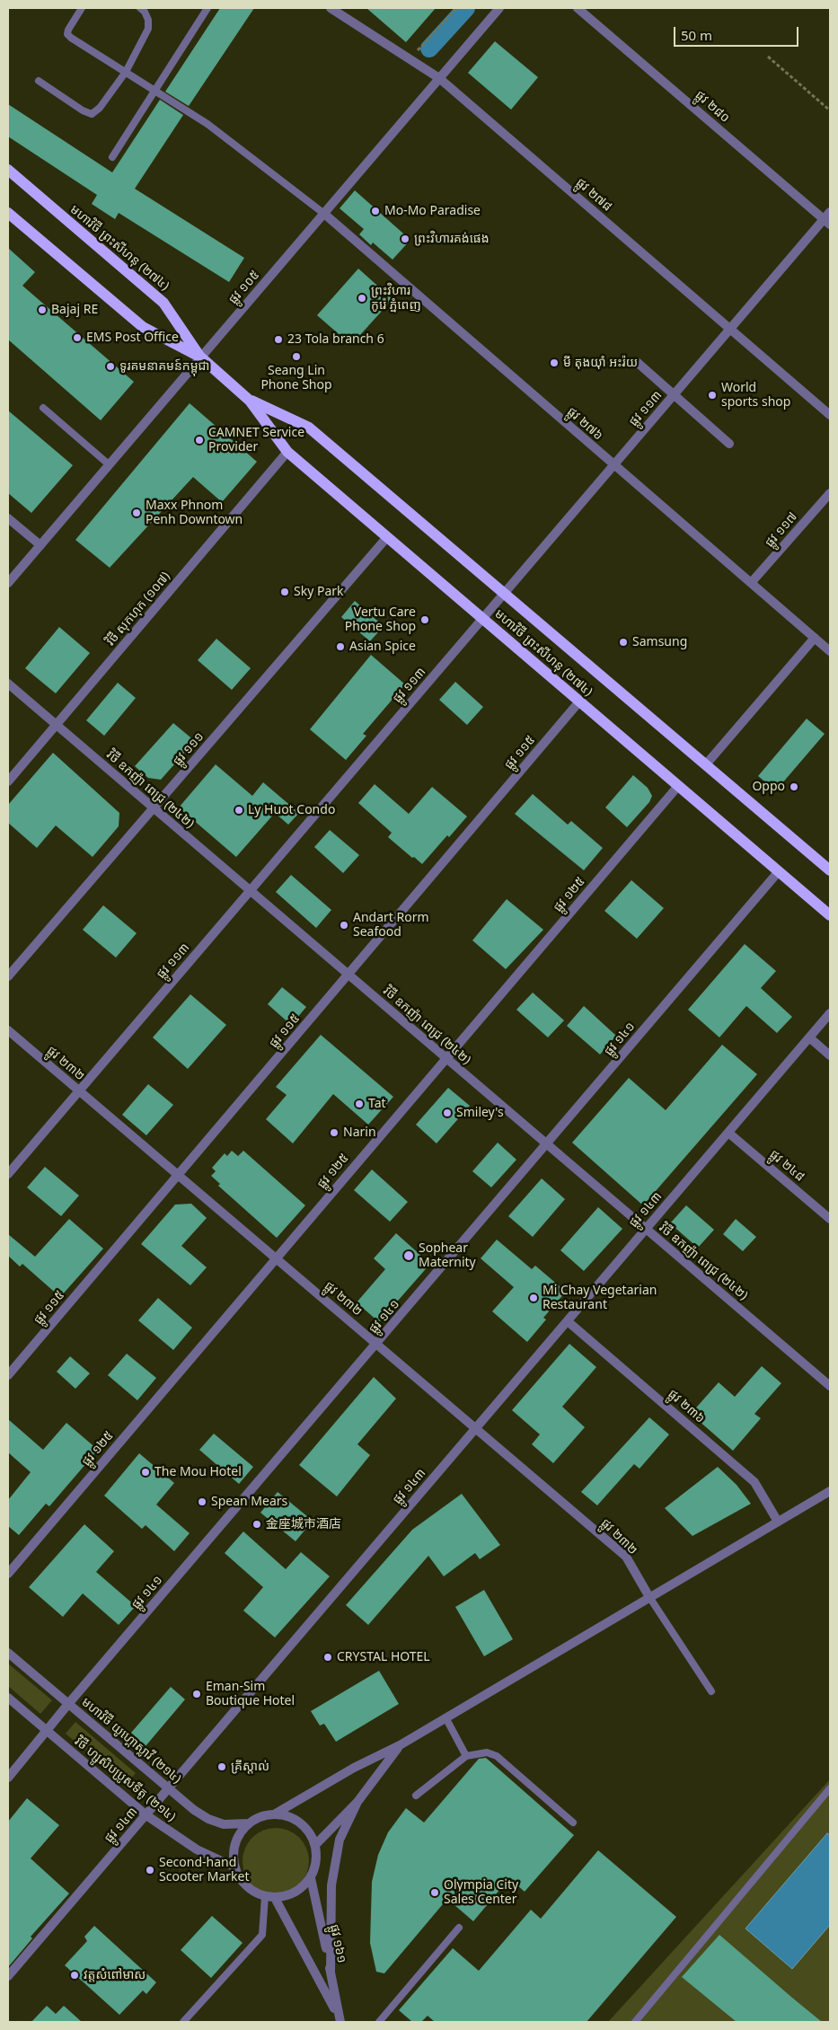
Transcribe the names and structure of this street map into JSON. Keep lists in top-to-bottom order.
{
  "streets": {
    "main road": ["មហាវិថី ព្រះសីហនុ (២៧៤)"],
    "street": [
      "ផ្លូវ ២៨០",
      "ផ្លូវ ២៧៨",
      "ផ្លូវ ១០៥",
      "ផ្លូវ ១១៣",
      "ផ្លូវ ២៧៦",
      "ផ្លូវ ១១៧",
      "វិថី សុកហុក (១០៧)",
      "ផ្លូវ ១១១",
      "ផ្លូវ ១១៥",
      "វិថី ឧកញ៉ា ពេជ្រ (២៤២)",
      "ផ្លូវ ១២៥",
      "ផ្លូវ ១៤១",
      "ផ្លូវ ២៣២",
      "ផ្លូវ ២៤៨",
      "ផ្លូវ ១៤៣",
      "ផ្លូវ ២៣៦",
      "មហាវិថី យូហ្គោស្លាវី (២១៤)",
      "វិថី ហ្សូសិបប្រូសទីតូ (២១៤)",
      "ផ្លូវ ១៦១"
    ]
  },
  "crossings": [
    ["ផ្លូវ ២៨០", "ផ្លូវ ១១៣"],
    ["ផ្លូវ ២៧៨", "ផ្លូវ ១០៥"],
    ["ផ្លូវ ២៧៨", "ផ្លូវ ១១៣"],
    ["មហាវិថី ព្រះសីហនុ (២៧៤)", "ផ្លូវ ១០៥"],
    ["មហាវិថី ព្រះសីហនុ (២៧៤)", "ផ្លូវ ១១៣"],
    ["មហាវិថី ព្រះសីហនុ (២៧៤)", "វិថី សុកហុក (១០៧)"],
    ["មហាវិថី ព្រះសីហនុ (២៧៤)", "ផ្លូវ ១១១"],
    ["មហាវិថី ព្រះសីហនុ (២៧៤)", "ផ្លូវ ១១៥"],
    ["មហាវិថី ព្រះសីហនុ (២៧៤)", "ផ្លូវ ១២៥"],
    ["មហាវិថី ព្រះសីហនុ (២៧៤)", "ផ្លូវ ១៤១"],
    ["ផ្លូវ ១០៥", "ផ្លូវ ២៧៦"],
    ["ផ្លូវ ១១៣", "ផ្លូវ ២៧៦"],
    ["ផ្លូវ ១១៣", "វិថី ឧកញ៉ា ពេជ្រ (២៤២)"],
    ["ផ្លូវ ១១៣", "ផ្លូវ ២៣២"],
    ["ផ្លូវ ២៧៦", "ផ្លូវ ១១៧"],
    ["វិថី សុកហុក (១០៧)", "វិថី ឧកញ៉ា ពេជ្រ (២៤២)"],
    ["ផ្លូវ ១១១", "វិថី ឧកញ៉ា ពេជ្រ (២៤២)"],
    ["ផ្លូវ ១១៥", "វិថី ឧកញ៉ា ពេជ្រ (២៤២)"],
    ["ផ្លូវ ១១៥", "ផ្លូវ ២៣២"],
    ["វិថី ឧកញ៉ា ពេជ្រ (២៤២)", "ផ្លូវ ១២៥"],
    ["វិថី ឧកញ៉ា ពេជ្រ (២៤២)", "ផ្លូវ ១៤១"],
    ["វិថី ឧកញ៉ា ពេជ្រ (២៤២)", "ផ្លូវ ១៤៣"],
    ["ផ្លូវ ១២៥", "ផ្លូវ ២៣២"],
    ["ផ្លូវ ១៤១", "ផ្លូវ ២៣២"],
    ["ផ្លូវ ១៤១", "មហាវិថី យូហ្គោស្លាវី (២១៤)"],
    ["ផ្លូវ ១៤១", "វិថី ហ្សូសិបប្រូសទីតូ (២១៤)"],
    ["ផ្លូវ ២៣២", "ផ្លូវ ១៤៣"],
    ["ផ្លូវ ២៤៨", "ផ្លូវ ១៤៣"],
    ["ផ្លូវ ១៤៣", "ផ្លូវ ២៣៦"],
    ["ផ្លូវ ១៤៣", "មហាវិថី យូហ្គោស្លាវី (២១៤)"],
    ["ផ្លូវ ១៤៣", "វិថី ហ្សូសិបប្រូសទីតូ (២១៤)"],
    ["មហាវិថី យូហ្គោស្លាវី (២១៤)", "វិថី ហ្សូសិបប្រូសទីតូ (២១៤)"],
    ["មហាវិថី យូហ្គោស្លាវី (២១៤)", "ផ្លូវ ១៦១"],
    ["វិថី ហ្សូសិបប្រូសទីតូ (២១៤)", "ផ្លូវ ១៦១"]
  ],
  "places": [
    "Mo-Mo Paradise",
    "ព្រះវិហារគង់ផេង",
    "ព្រះវិហារ កូរ៉េ ភ្នំពេញ",
    "Bajaj RE",
    "EMS Post Office",
    "23 Tola branch 6",
    "Seang Lin Phone Shop",
    "មី តុងយ៉ាំ អះរ៉យ",
    "ទូរគមនាគមន៍កម្ពុជា",
    "World sports shop",
    "CAMNET Service Provider",
    "Maxx Phnom Penh Downtown",
    "Sky Park",
    "Vertu Care Phone Shop",
    "Samsung",
    "Asian Spice",
    "Oppo",
    "Ly Huot Condo",
    "Andart Rorm Seafood",
    "Tat",
    "Smiley's",
    "Narin",
    "Sophear Maternity",
    "Mi Chay Vegetarian Restaurant",
    "The Mou Hotel",
    "Spean Mears",
    "金座城市酒店",
    "CRYSTAL HOTEL",
    "Eman-Sim Boutique Hotel",
    "គ្រីស្តាល់",
    "Second-hand Scooter Market",
    "Olympia City Sales Center",
    "វត្តសំពៅមាស"
  ],
  "scale_bar": "50 m"
}
